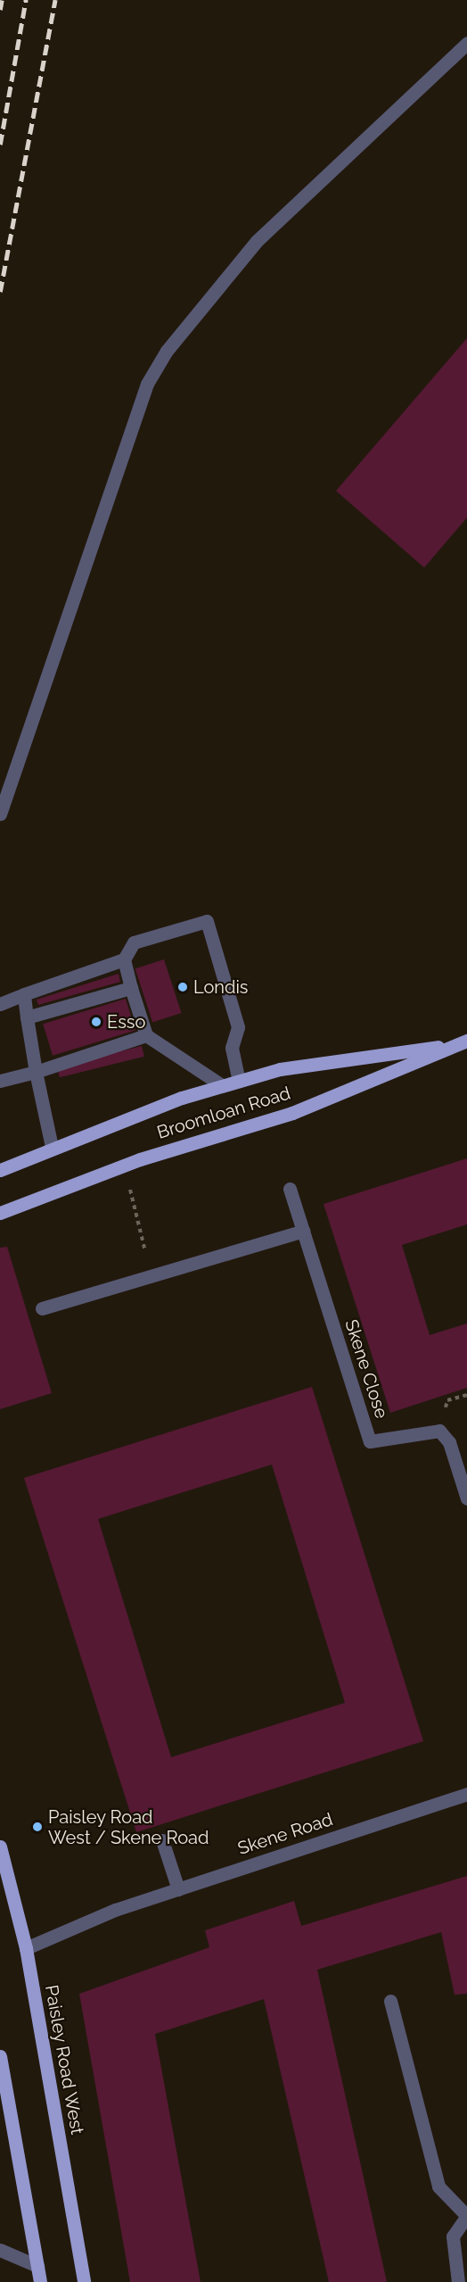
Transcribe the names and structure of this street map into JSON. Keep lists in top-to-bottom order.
{
  "streets": {
    "main road": ["Broomloan Road", "Paisley Road West"],
    "street": ["Skene Close", "Skene Road"]
  },
  "crossings": [
    ["Skene Road", "Paisley Road West"]
  ],
  "places": ["Londis", "Esso", "Paisley Road West / Skene Road"]
}
